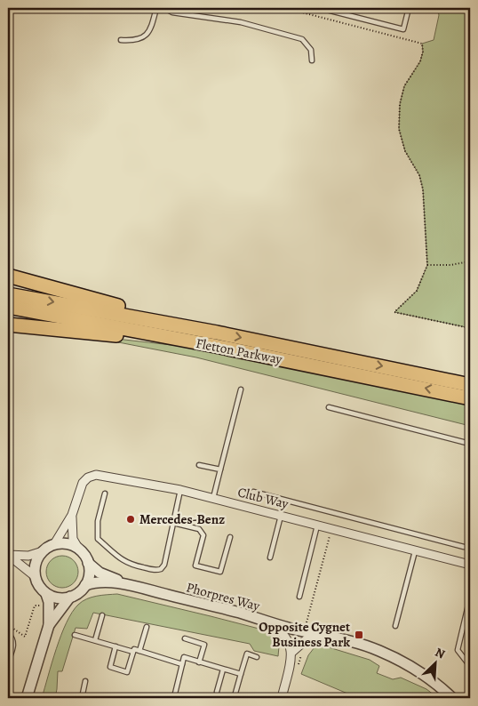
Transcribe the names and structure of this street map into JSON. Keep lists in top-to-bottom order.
{
  "streets": {
    "highway": ["Fletton Parkway"],
    "street": ["Club Way", "Phorpres Way"]
  },
  "crossings": [
    ["Club Way", "Phorpres Way"]
  ],
  "places": {
    "other": ["Mercedes-Benz"],
    "transit": ["Opposite Cygnet Business Park"]
  },
  "north": "top right"
}
